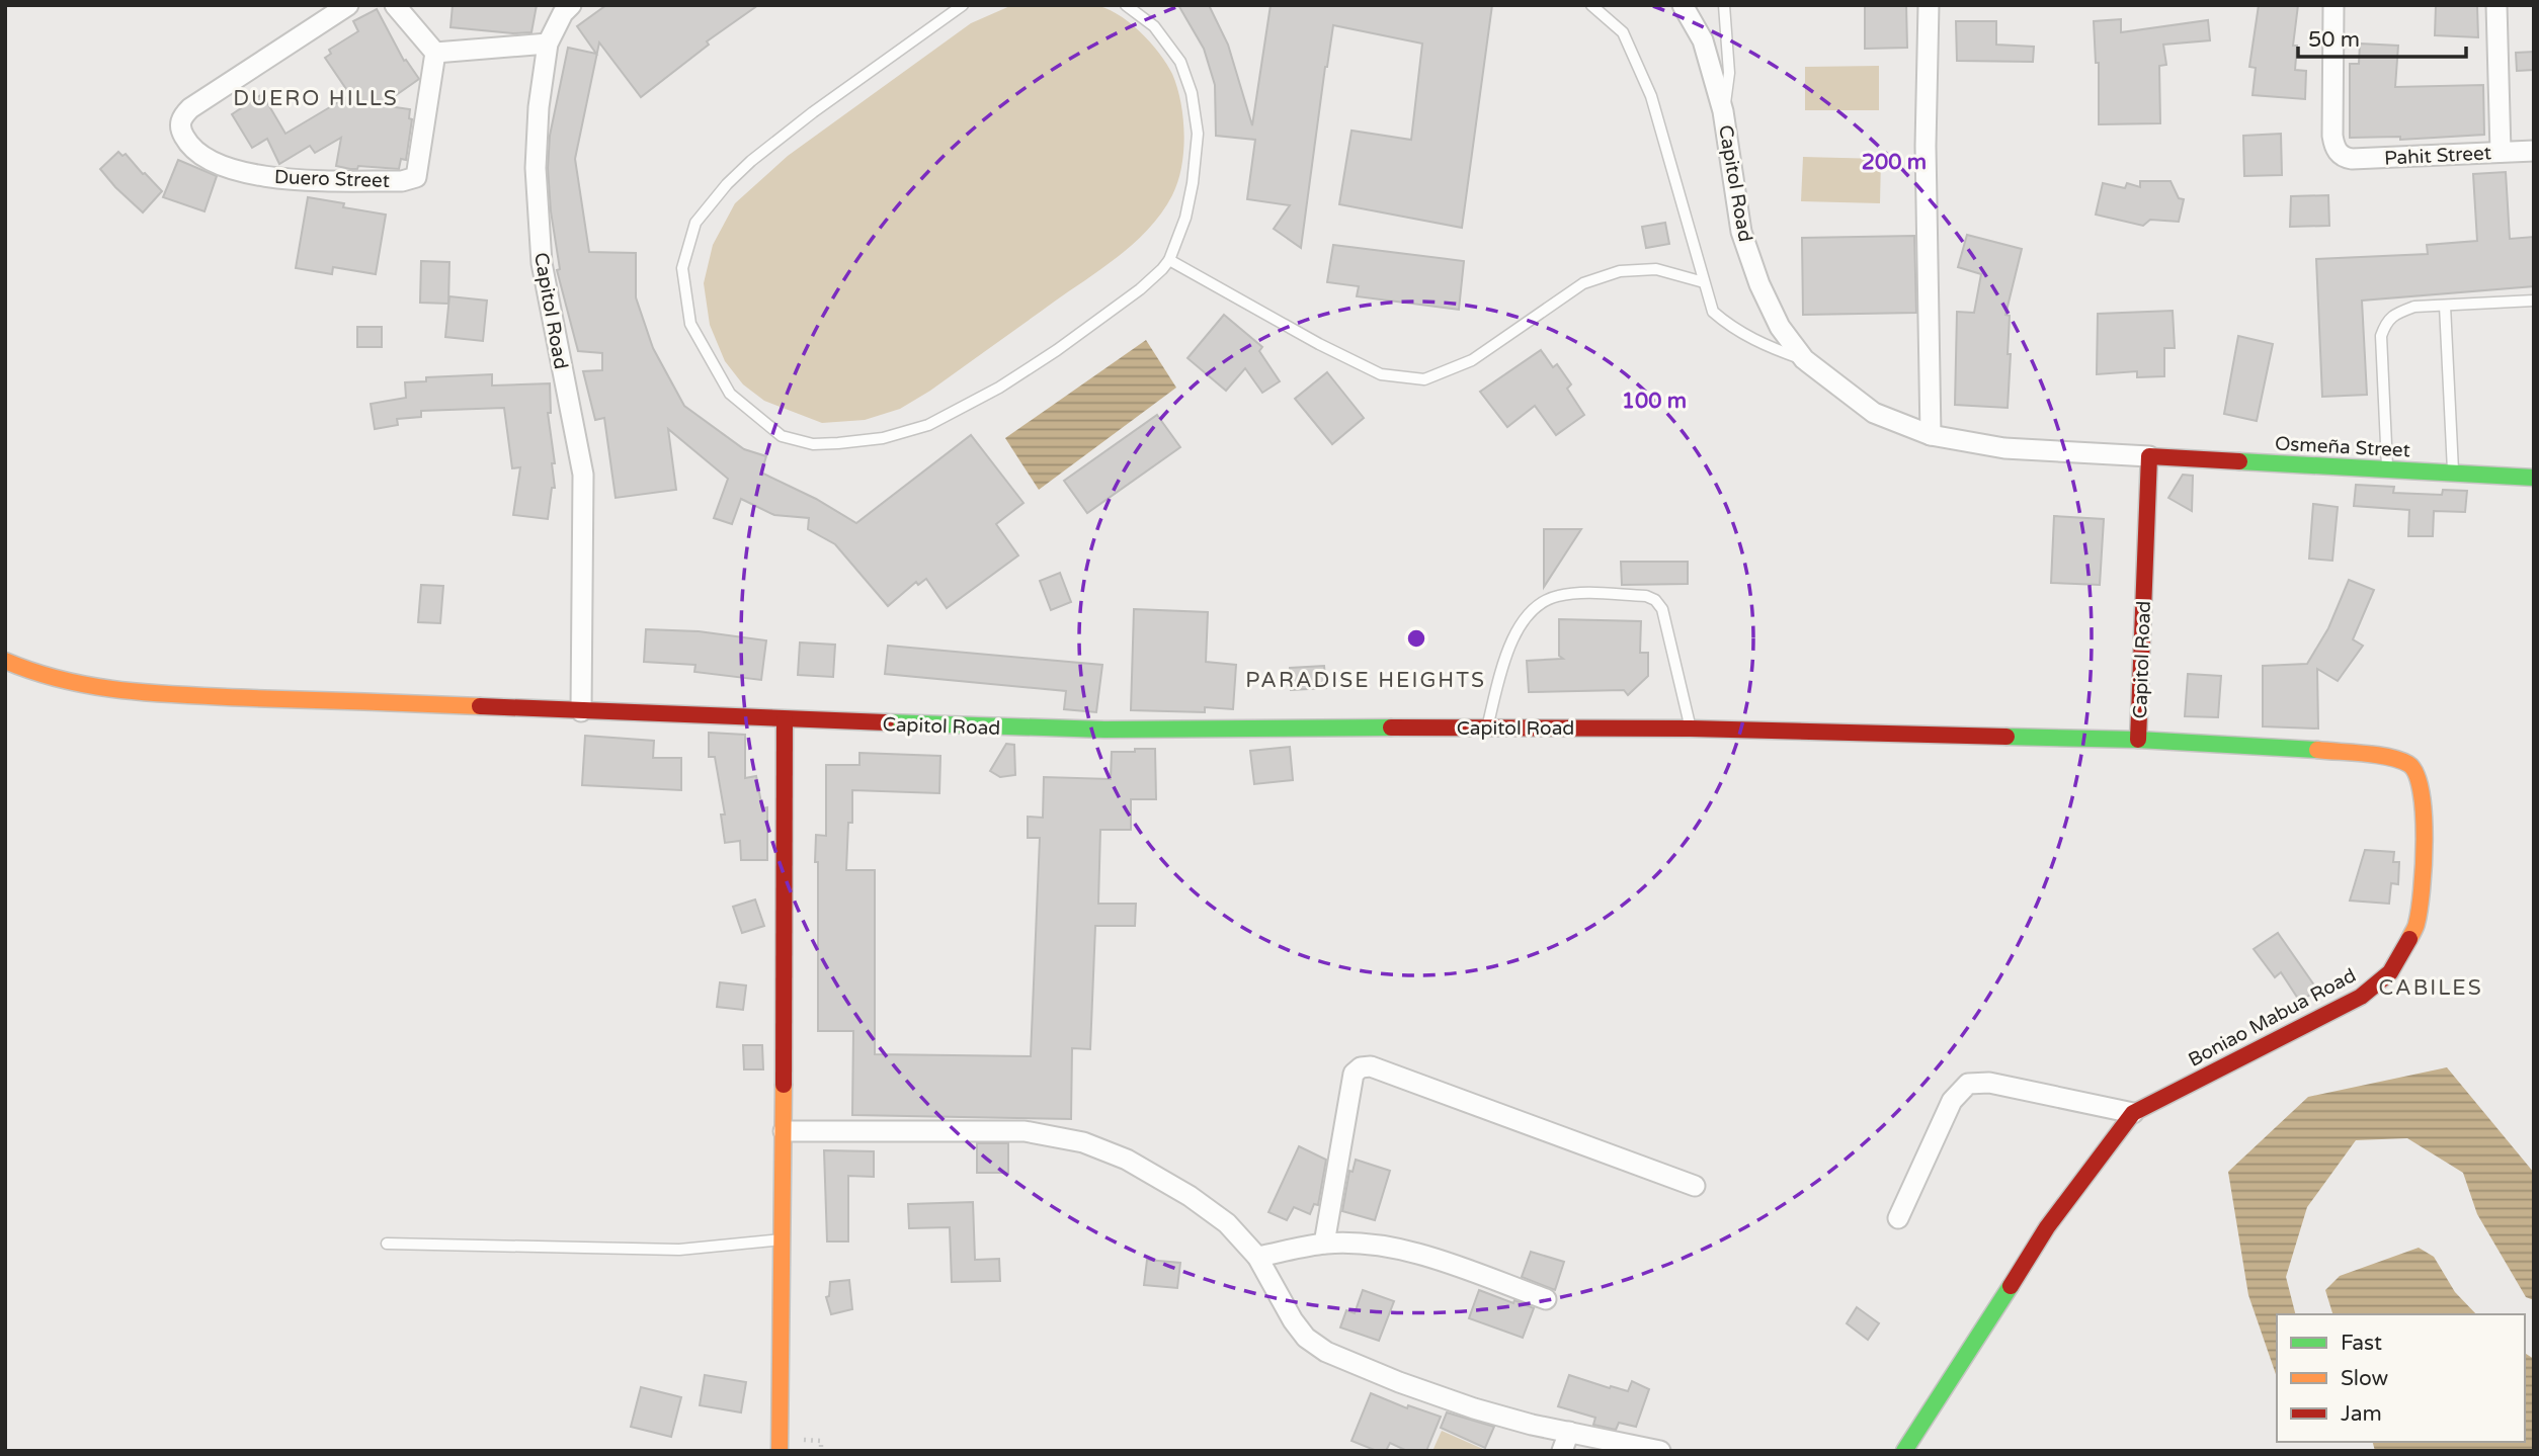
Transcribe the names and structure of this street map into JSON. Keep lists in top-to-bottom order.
{
  "streets": {
    "main road": ["Capitol Road", "Osmeña Street", "Boniao Mabua Road"],
    "street": ["Pahit Street", "Duero Street"]
  },
  "crossings": [
    ["Capitol Road", "Osmeña Street"],
    ["Capitol Road", "Boniao Mabua Road"]
  ],
  "districts": ["DUERO HILLS", "PARADISE HEIGHTS", "CABILES"],
  "legend": ["Fast", "Slow", "Jam"],
  "scale_bar": "50 m",
  "rings": ["200 m", "100 m"]
}
